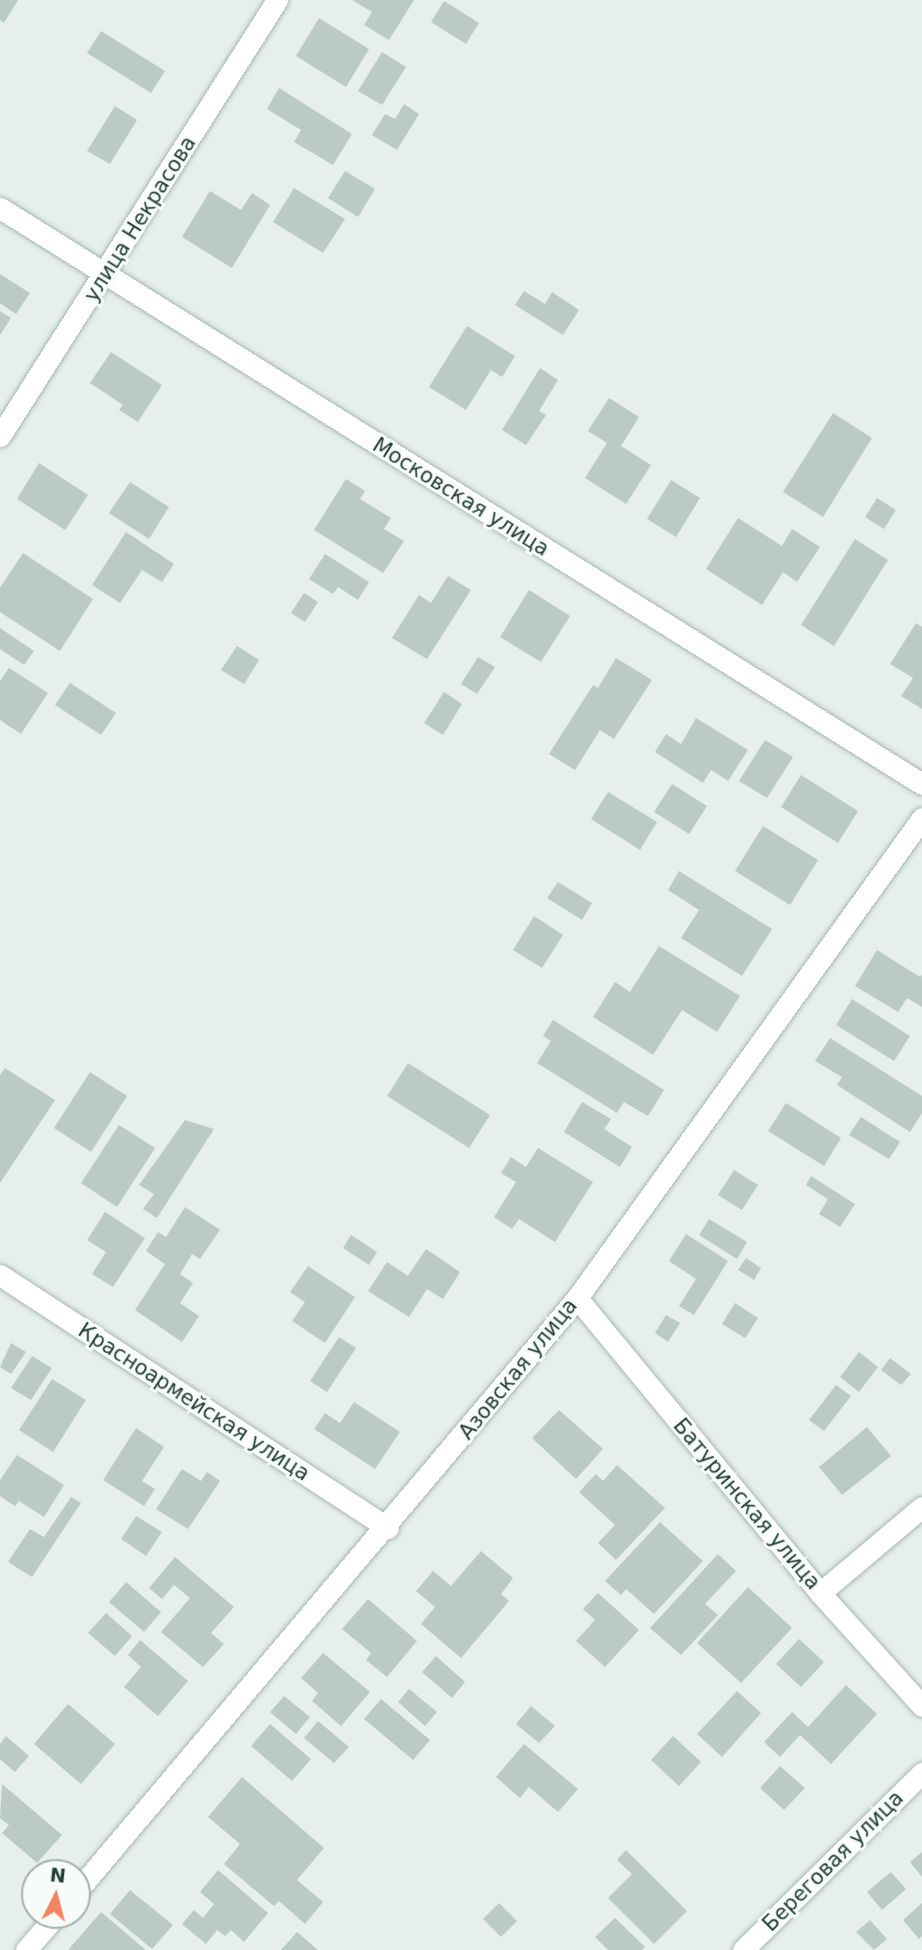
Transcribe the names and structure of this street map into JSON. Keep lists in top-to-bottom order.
{
  "streets": {
    "street": [
      "улица Некрасова",
      "Московская улица",
      "Азовская улица",
      "Красноармейская улица",
      "Батуринская улица",
      "Береговая улица"
    ]
  },
  "crossings": [
    ["улица Некрасова", "Московская улица"],
    ["Азовская улица", "Красноармейская улица"],
    ["Азовская улица", "Батуринская улица"]
  ],
  "north": "top"
}
